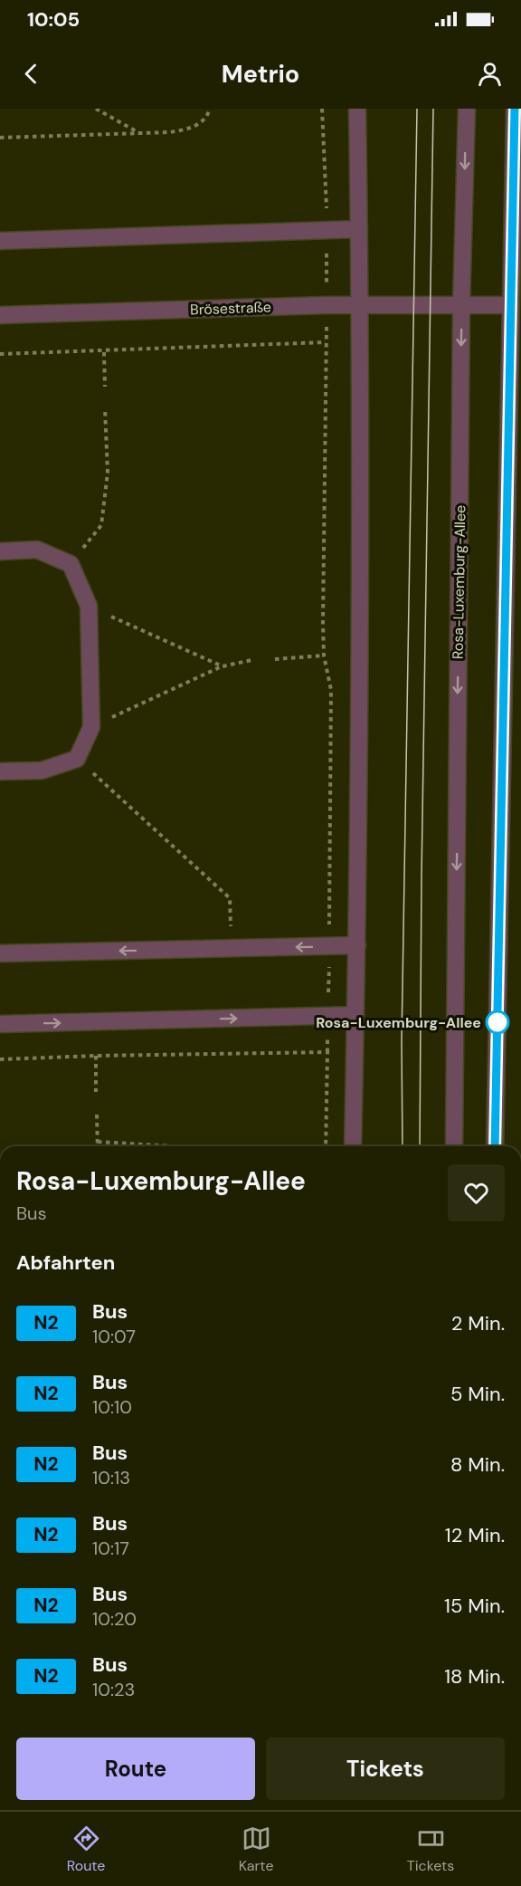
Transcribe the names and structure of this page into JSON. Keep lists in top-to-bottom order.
{
  "streets": {
    "street": ["Brösestraße", "Rosa-Luxemburg-Allee"]
  },
  "crossings": [
    ["Brösestraße", "Rosa-Luxemburg-Allee"]
  ],
  "places": ["Rosa-Luxemburg-Allee"],
  "lines": ["bus line N2"],
  "page": {
    "status": "10:05",
    "header": "Metrio",
    "heading": [
      ["Rosa-Luxemburg-Allee", "Bus"],
      "Abfahrten"
    ],
    "list": [
      {
        "mark": "N2",
        "name": "Bus",
        "note": "10:07",
        "value": "2 Min."
      },
      {
        "mark": "N2",
        "name": "Bus",
        "note": "10:10",
        "value": "5 Min."
      },
      {
        "mark": "N2",
        "name": "Bus",
        "note": "10:13",
        "value": "8 Min."
      },
      {
        "mark": "N2",
        "name": "Bus",
        "note": "10:17",
        "value": "12 Min."
      },
      {
        "mark": "N2",
        "name": "Bus",
        "note": "10:20",
        "value": "15 Min."
      },
      {
        "mark": "N2",
        "name": "Bus",
        "note": "10:23",
        "value": "18 Min."
      }
    ],
    "buttons": ["Route", "Tickets"],
    "tabs": ["Route", "Karte", "Tickets"]
  }
}
